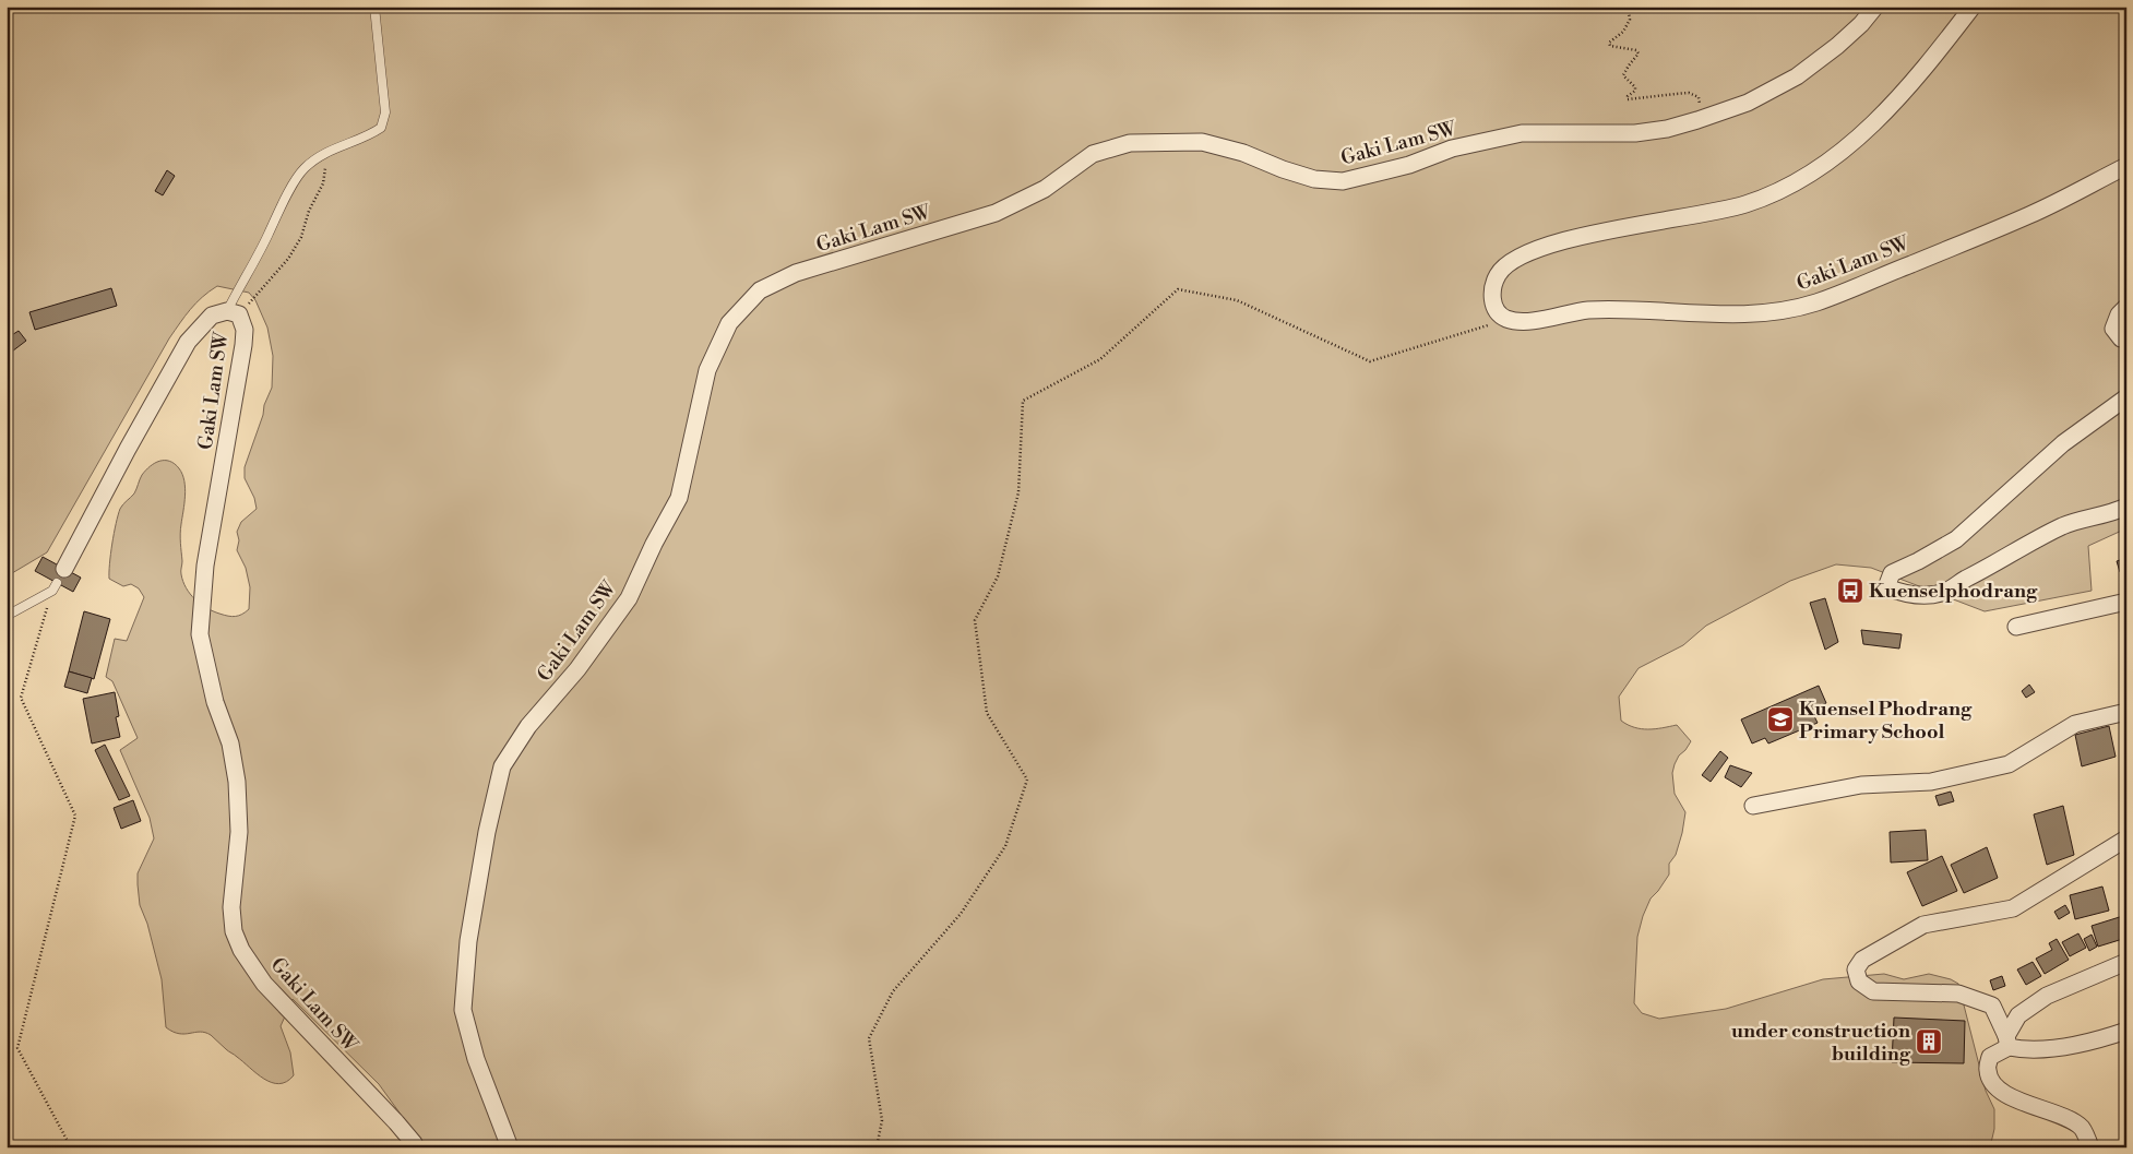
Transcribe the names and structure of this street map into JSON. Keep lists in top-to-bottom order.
{
  "streets": {
    "street": ["Gaki Lam SW"]
  },
  "places": {
    "bus stop": ["Kuenselphodrang"],
    "school or university": ["Kuensel Phodrang Primary School"],
    "building": ["under construction building"]
  }
}
